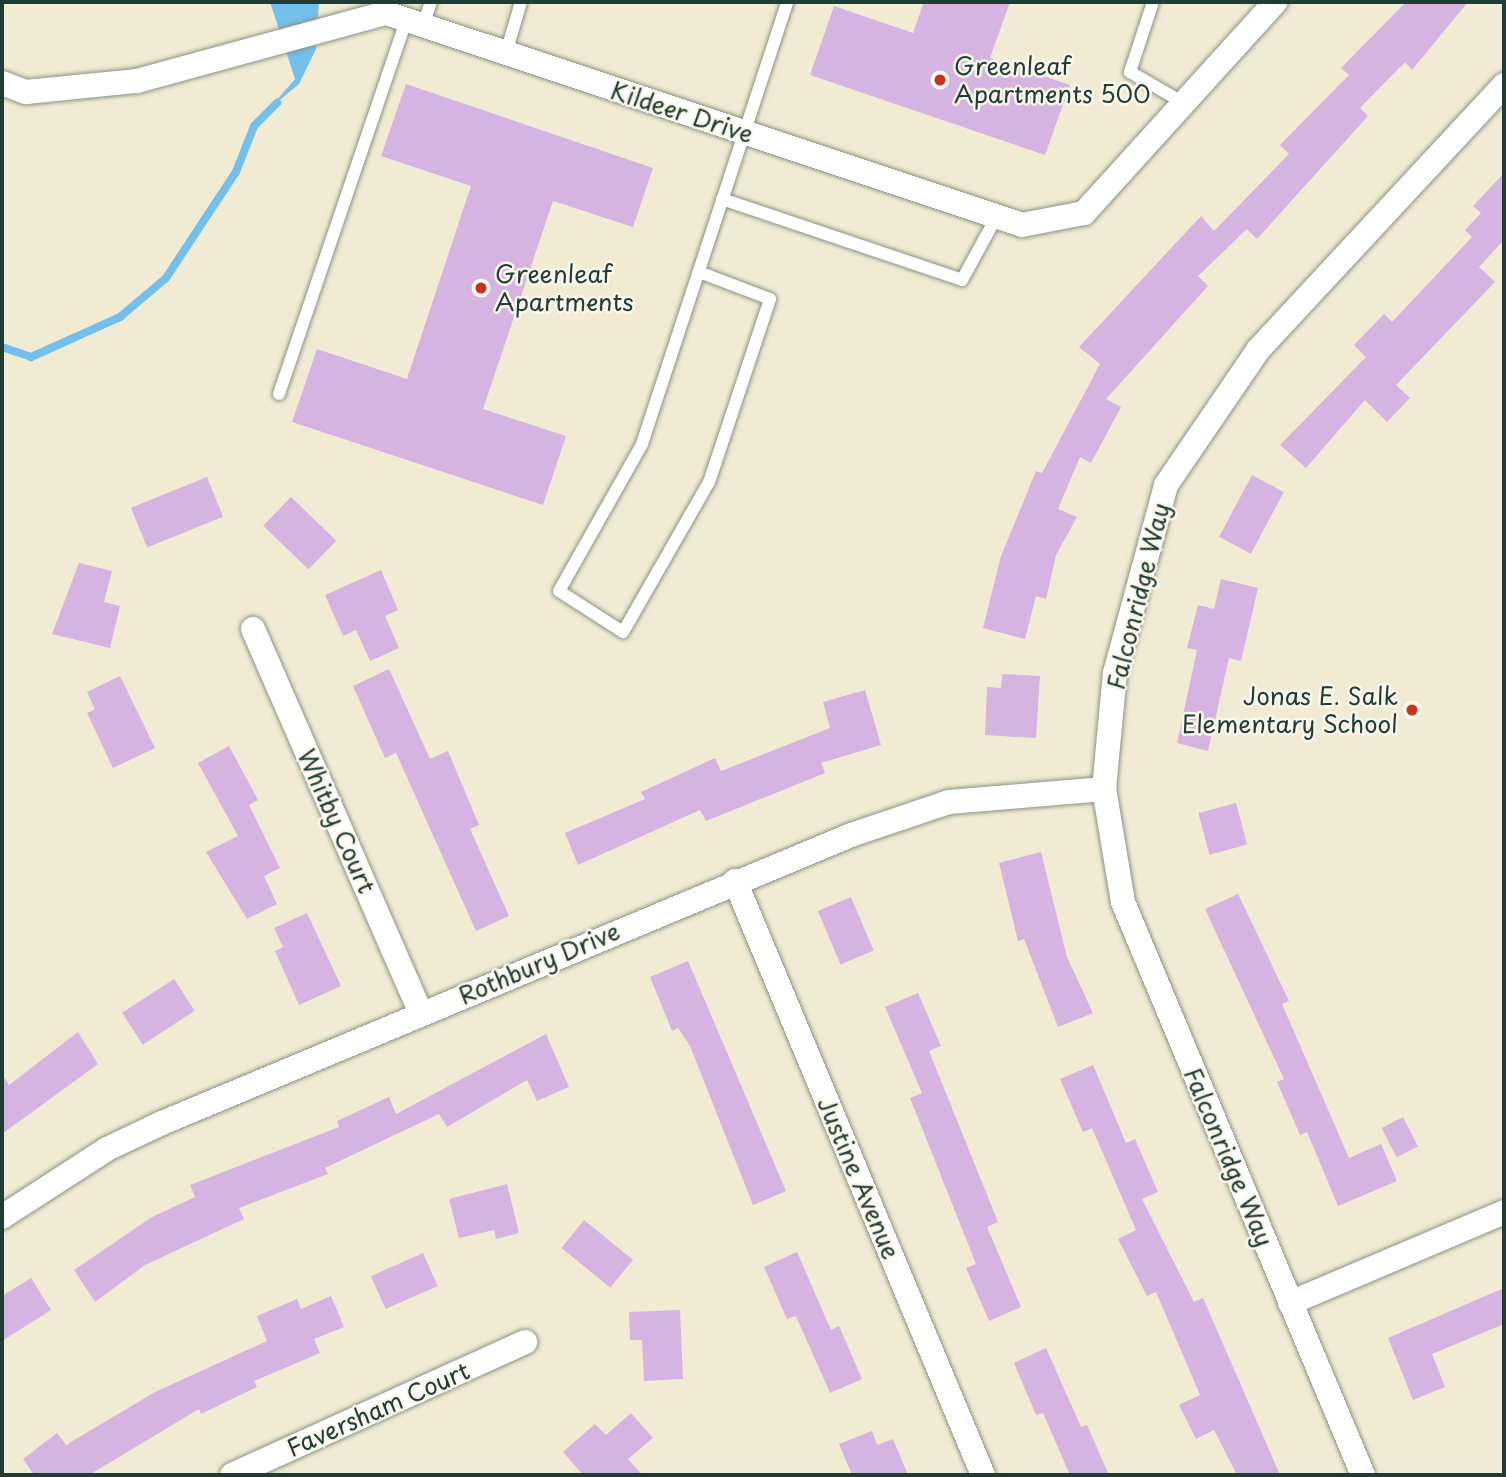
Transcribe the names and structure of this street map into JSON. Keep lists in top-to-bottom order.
{
  "streets": {
    "street": [
      "Kildeer Drive",
      "Falconridge Way",
      "Whitby Court",
      "Rothbury Drive",
      "Justine Avenue",
      "Faversham Court"
    ]
  },
  "crossings": [
    ["Falconridge Way", "Rothbury Drive"],
    ["Whitby Court", "Rothbury Drive"],
    ["Rothbury Drive", "Justine Avenue"]
  ],
  "places": ["Greenleaf Apartments 500", "Greenleaf Apartments", "Jonas E. Salk Elementary School"]
}
